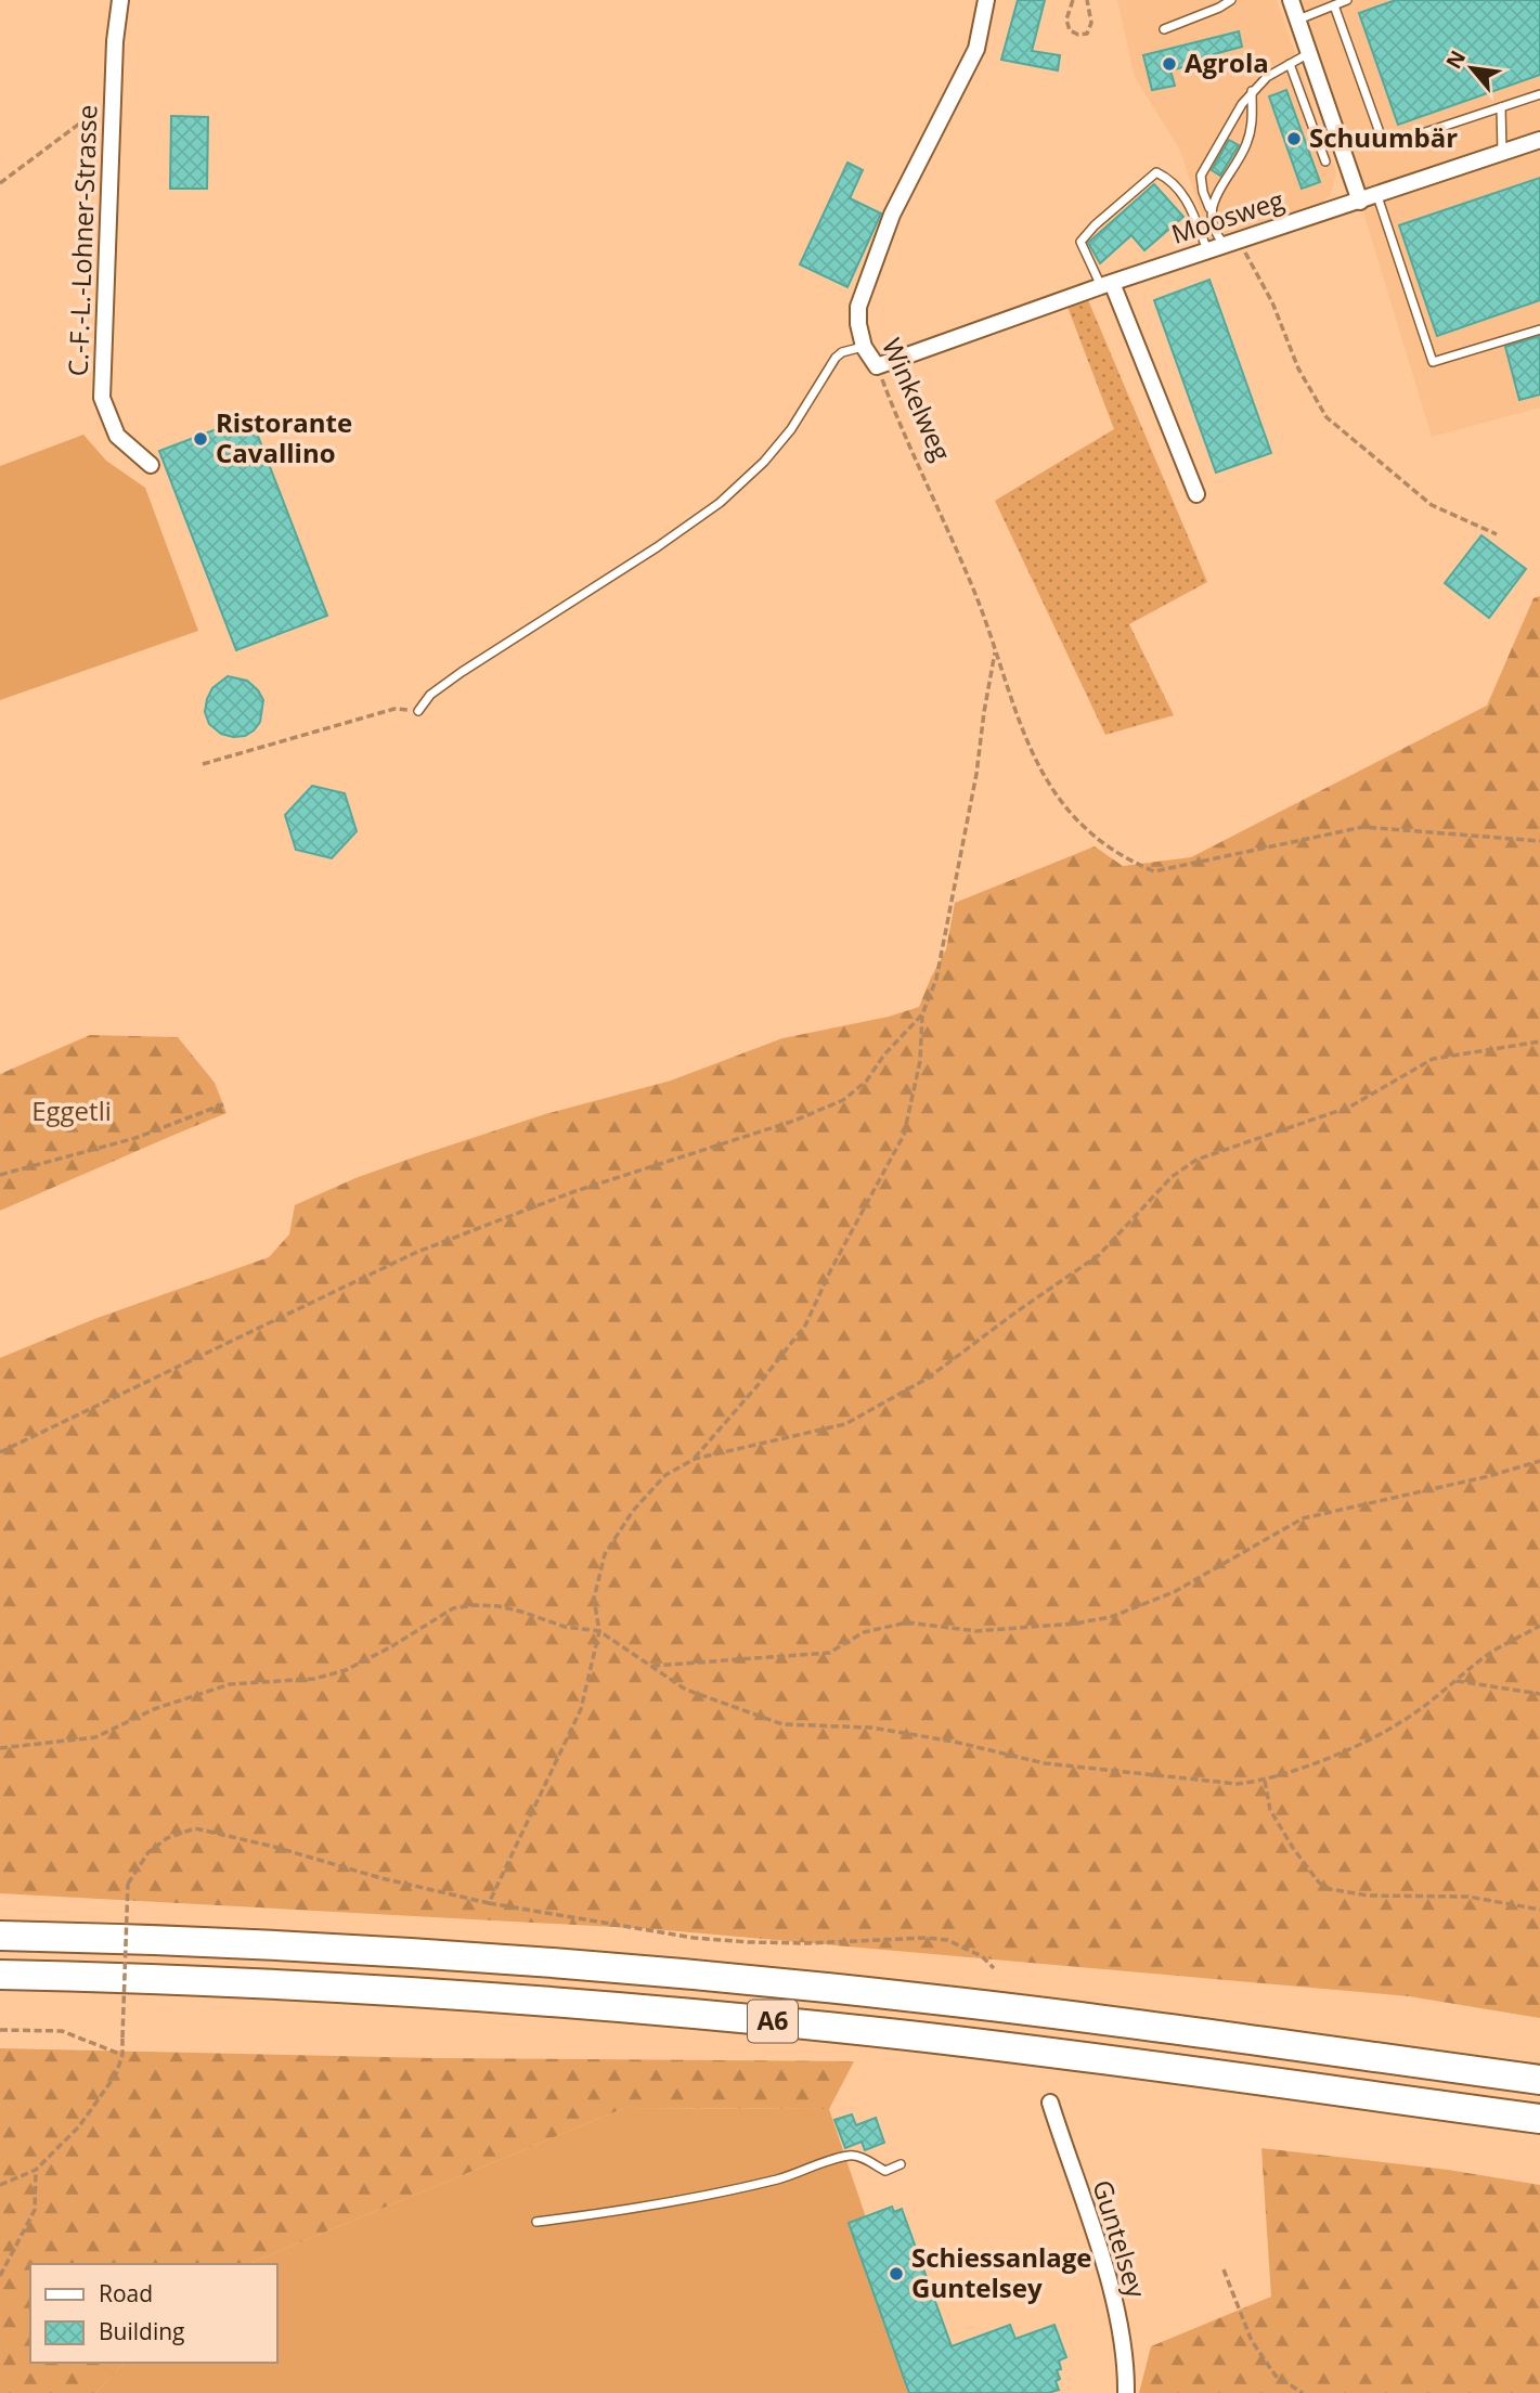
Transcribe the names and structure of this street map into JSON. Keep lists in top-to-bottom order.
{
  "streets": {
    "highway": ["A6"],
    "street": [
      "Moosweg",
      "C.-F.-L.-Lohner-Strasse",
      "Winkelweg",
      "Guntelsey"
    ]
  },
  "crossings": [
    ["Moosweg", "Winkelweg"]
  ],
  "parks": ["Eggetli"],
  "places": [
    "Agrola",
    "Schuumbär",
    "Ristorante Cavallino",
    "Schiessanlage Guntelsey"
  ],
  "legend": ["Road", "Building"],
  "north": "top left"
}
